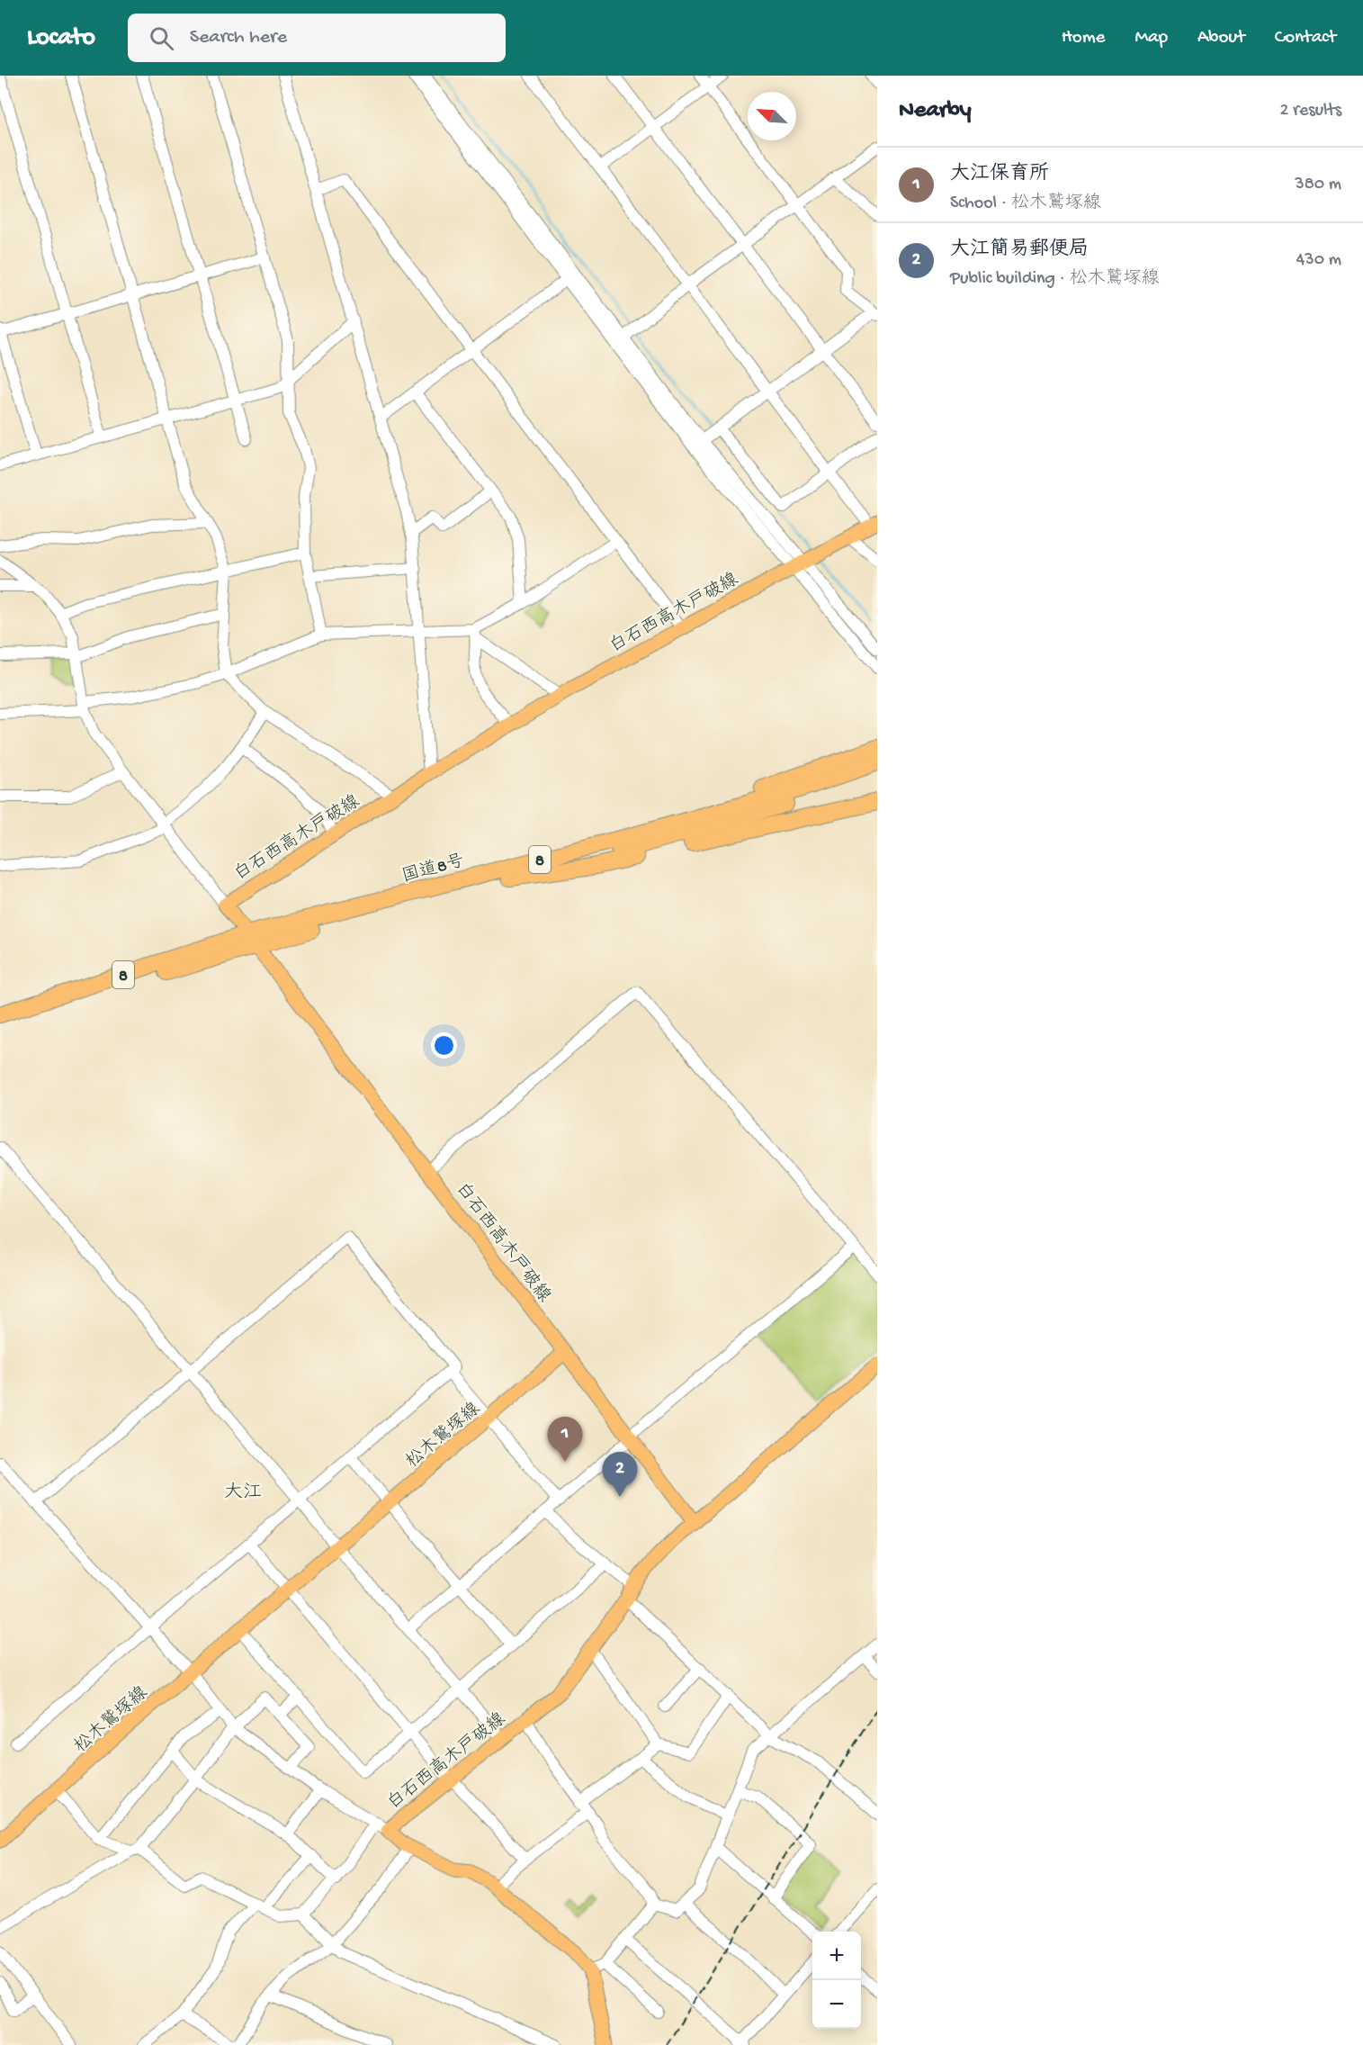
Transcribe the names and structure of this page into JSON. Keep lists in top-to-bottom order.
{
  "streets": {
    "highway": ["8", "国道8号"],
    "main road": ["白石西高木戸破線", "松木鷲塚線"]
  },
  "crossings": [
    ["白石西高木戸破線", "国道8号"],
    ["白石西高木戸破線", "松木鷲塚線"]
  ],
  "districts": ["大江"],
  "north": "top left",
  "page": {
    "header": "Locato",
    "search": "Search here",
    "nav": [
      "Home",
      "Map",
      "About",
      "Contact"
    ],
    "heading": ["Nearby", "2 results"],
    "list": [
      {
        "mark": "1",
        "name": "大江保育所",
        "note": "School · 松木鷲塚線",
        "value": "380 m"
      },
      {
        "mark": "2",
        "name": "大江簡易郵便局",
        "note": "Public building · 松木鷲塚線",
        "value": "430 m"
      }
    ],
    "pins": ["1", "2"],
    "map_buttons": ["+", "−"]
  }
}
